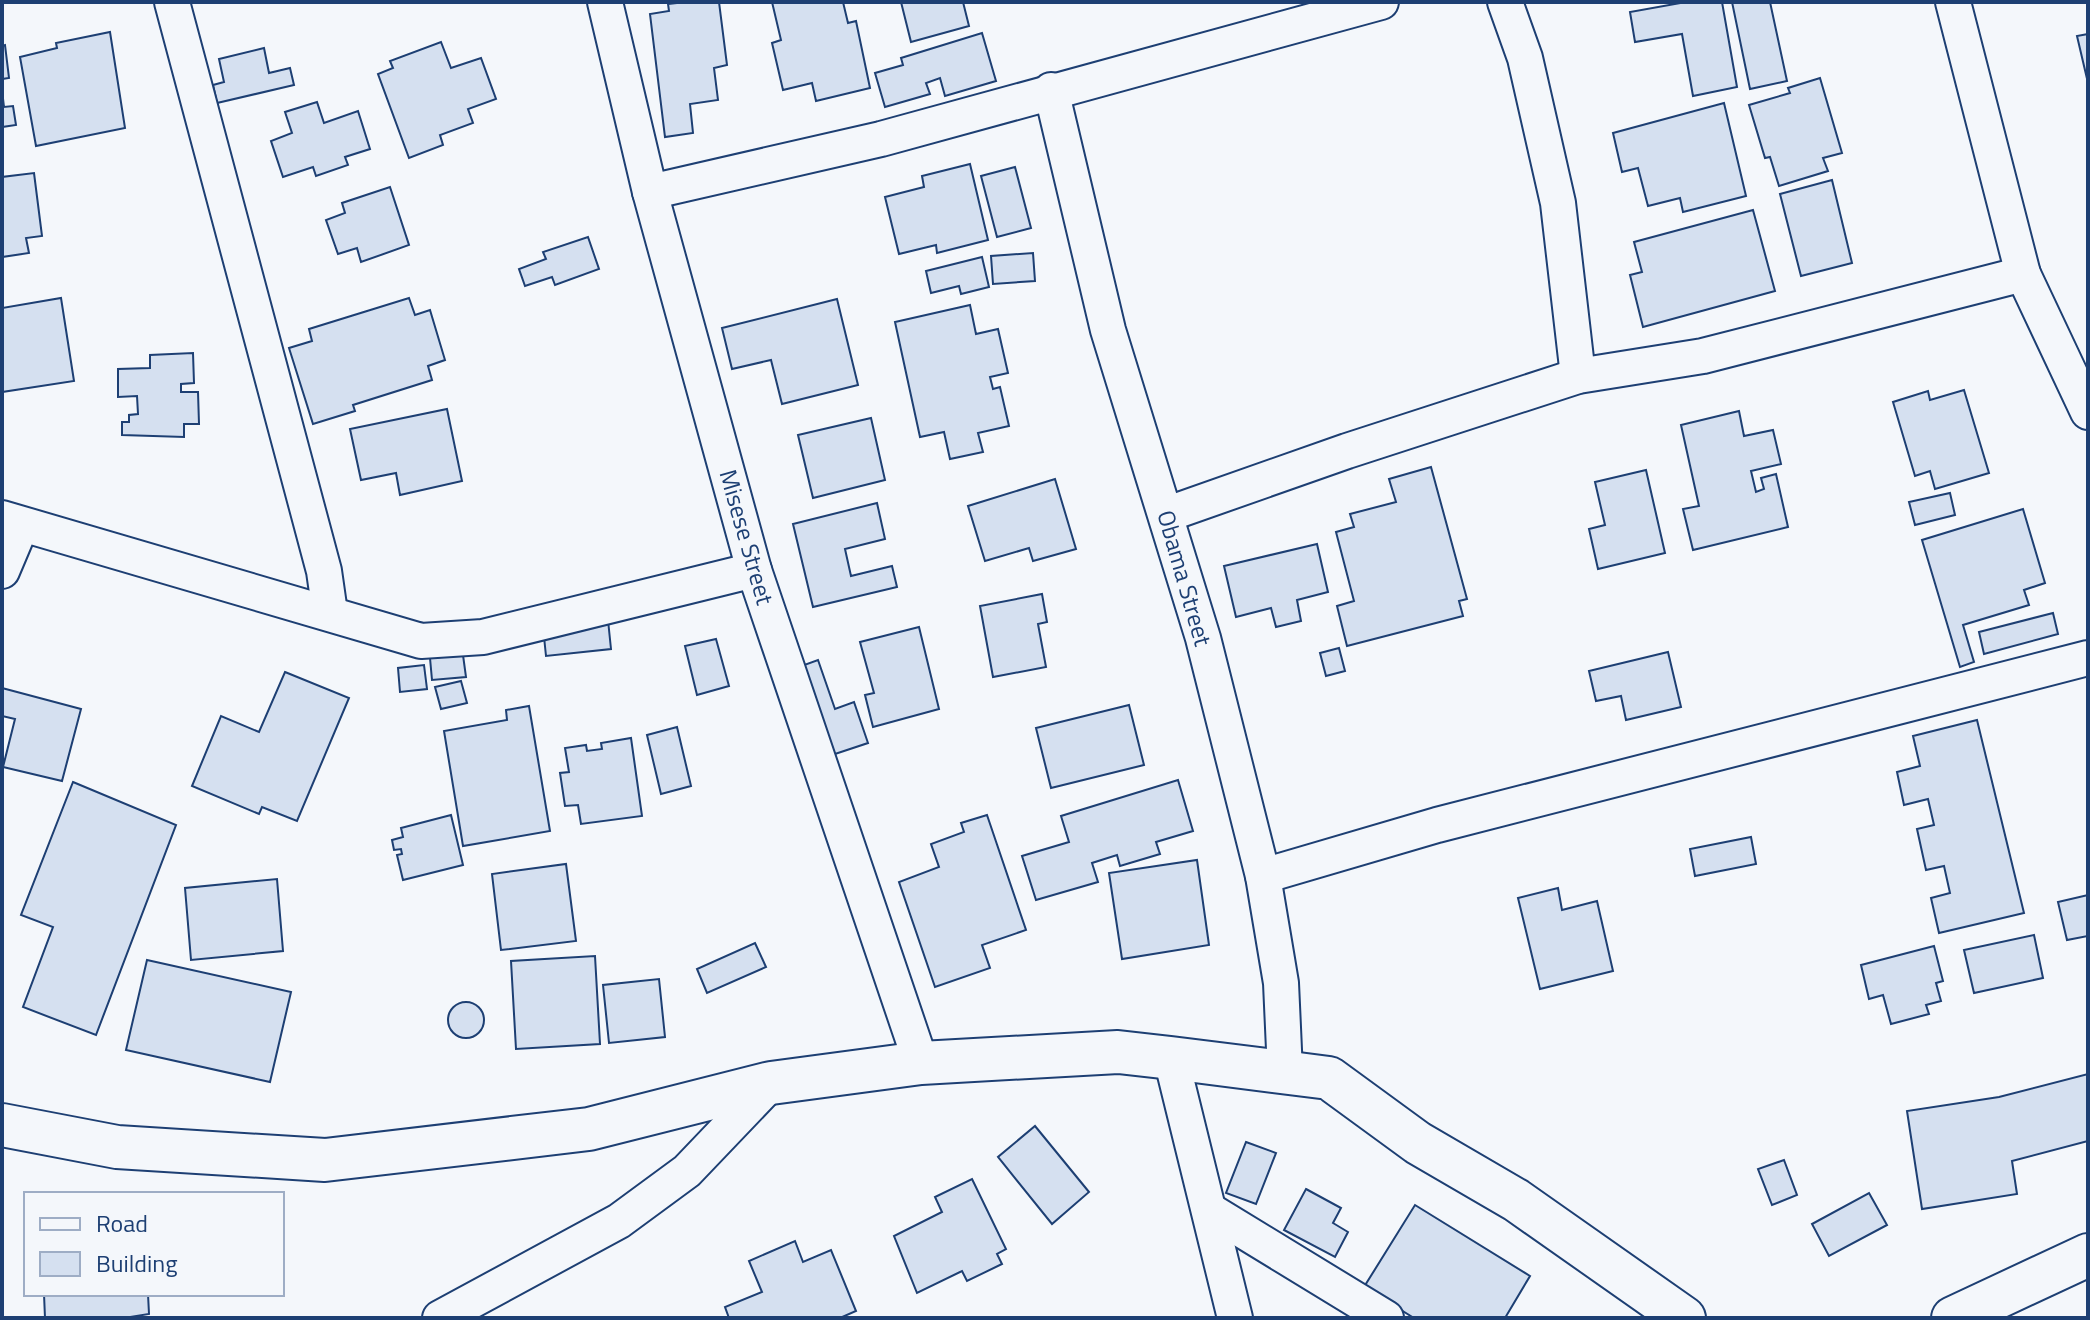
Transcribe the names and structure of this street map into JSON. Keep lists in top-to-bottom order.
{
  "streets": {
    "street": ["Misese Street", "Obama Street"]
  },
  "legend": ["Road", "Building"]
}
